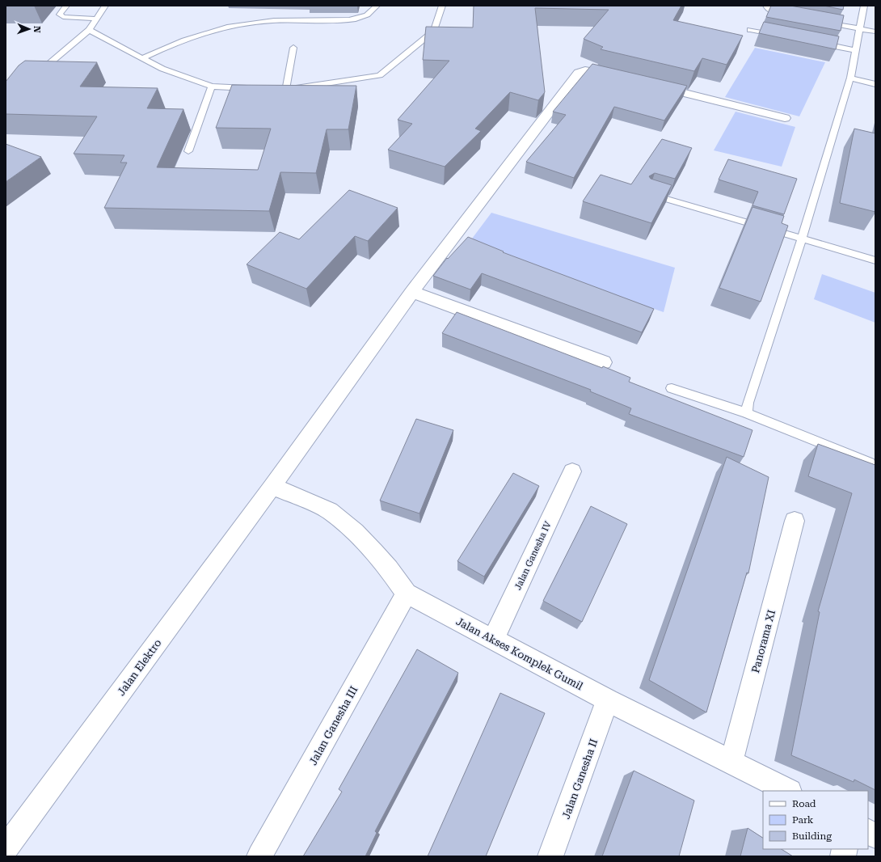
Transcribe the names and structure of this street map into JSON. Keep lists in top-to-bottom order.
{
  "streets": {
    "street": [
      "Jalan Ganesha IV",
      "Panorama XI",
      "Jalan Akses Komplek Gumil",
      "Jalan Elektro",
      "Jalan Ganesha III",
      "Jalan Ganesha II"
    ]
  },
  "crossings": [
    ["Jalan Ganesha IV", "Jalan Akses Komplek Gumil"],
    ["Panorama XI", "Jalan Akses Komplek Gumil"],
    ["Jalan Akses Komplek Gumil", "Jalan Elektro"],
    ["Jalan Akses Komplek Gumil", "Jalan Ganesha III"],
    ["Jalan Akses Komplek Gumil", "Jalan Ganesha II"]
  ],
  "legend": ["Road", "Park", "Building"],
  "north": "right"
}
